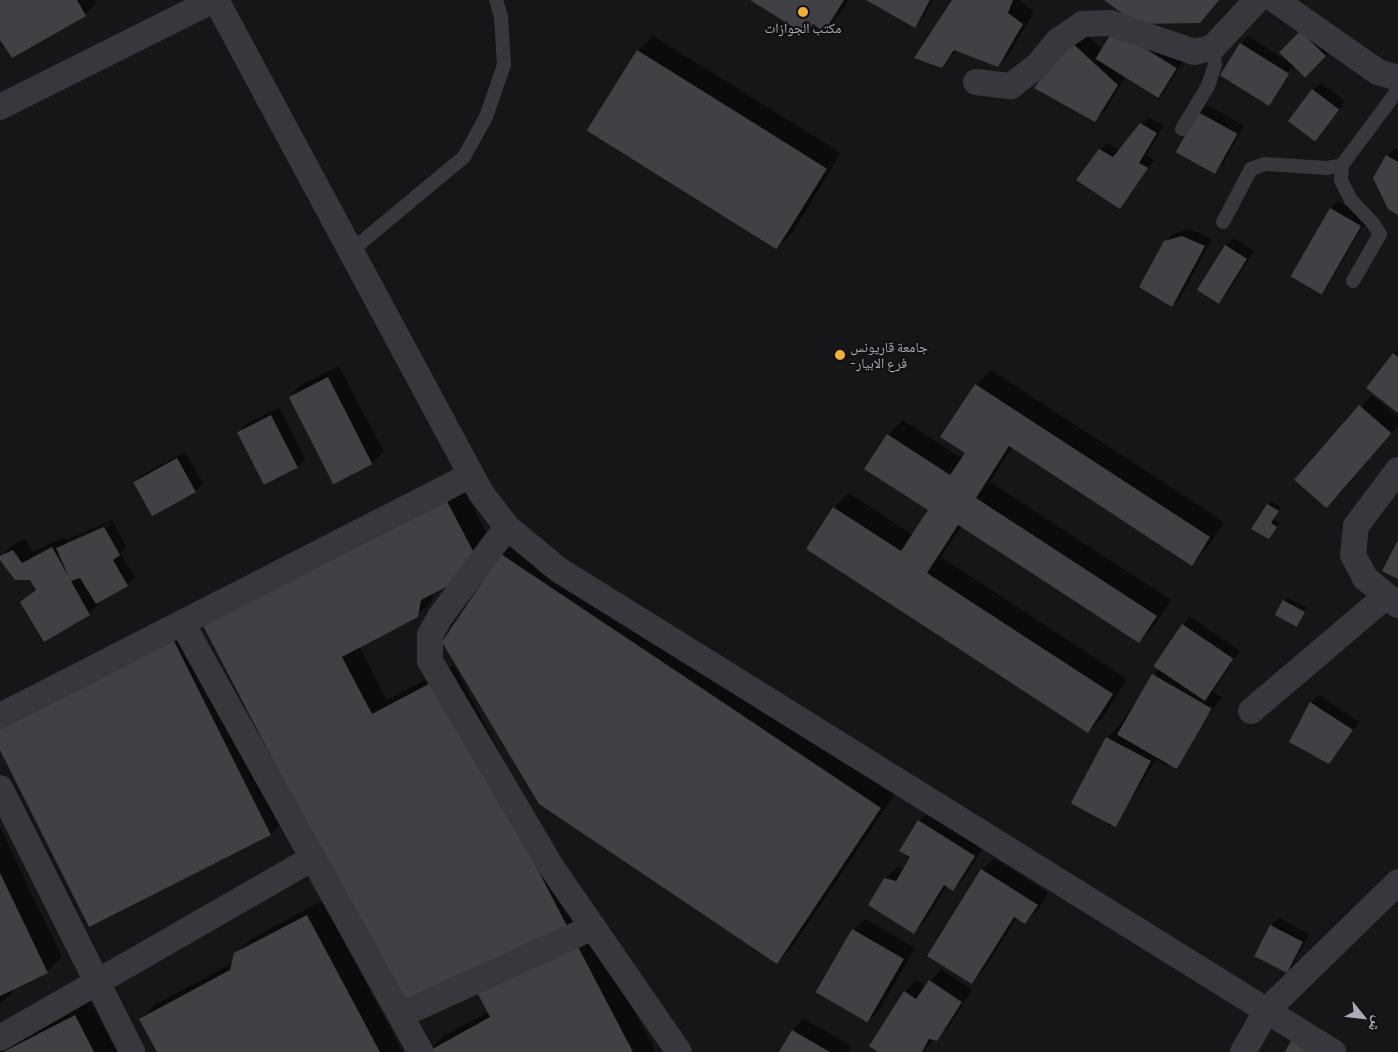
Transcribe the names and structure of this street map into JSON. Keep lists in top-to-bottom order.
{
  "places": ["مكتب الجوازات", "جامعة قاريونس -فرع الابيار"],
  "north": "bottom right"
}
